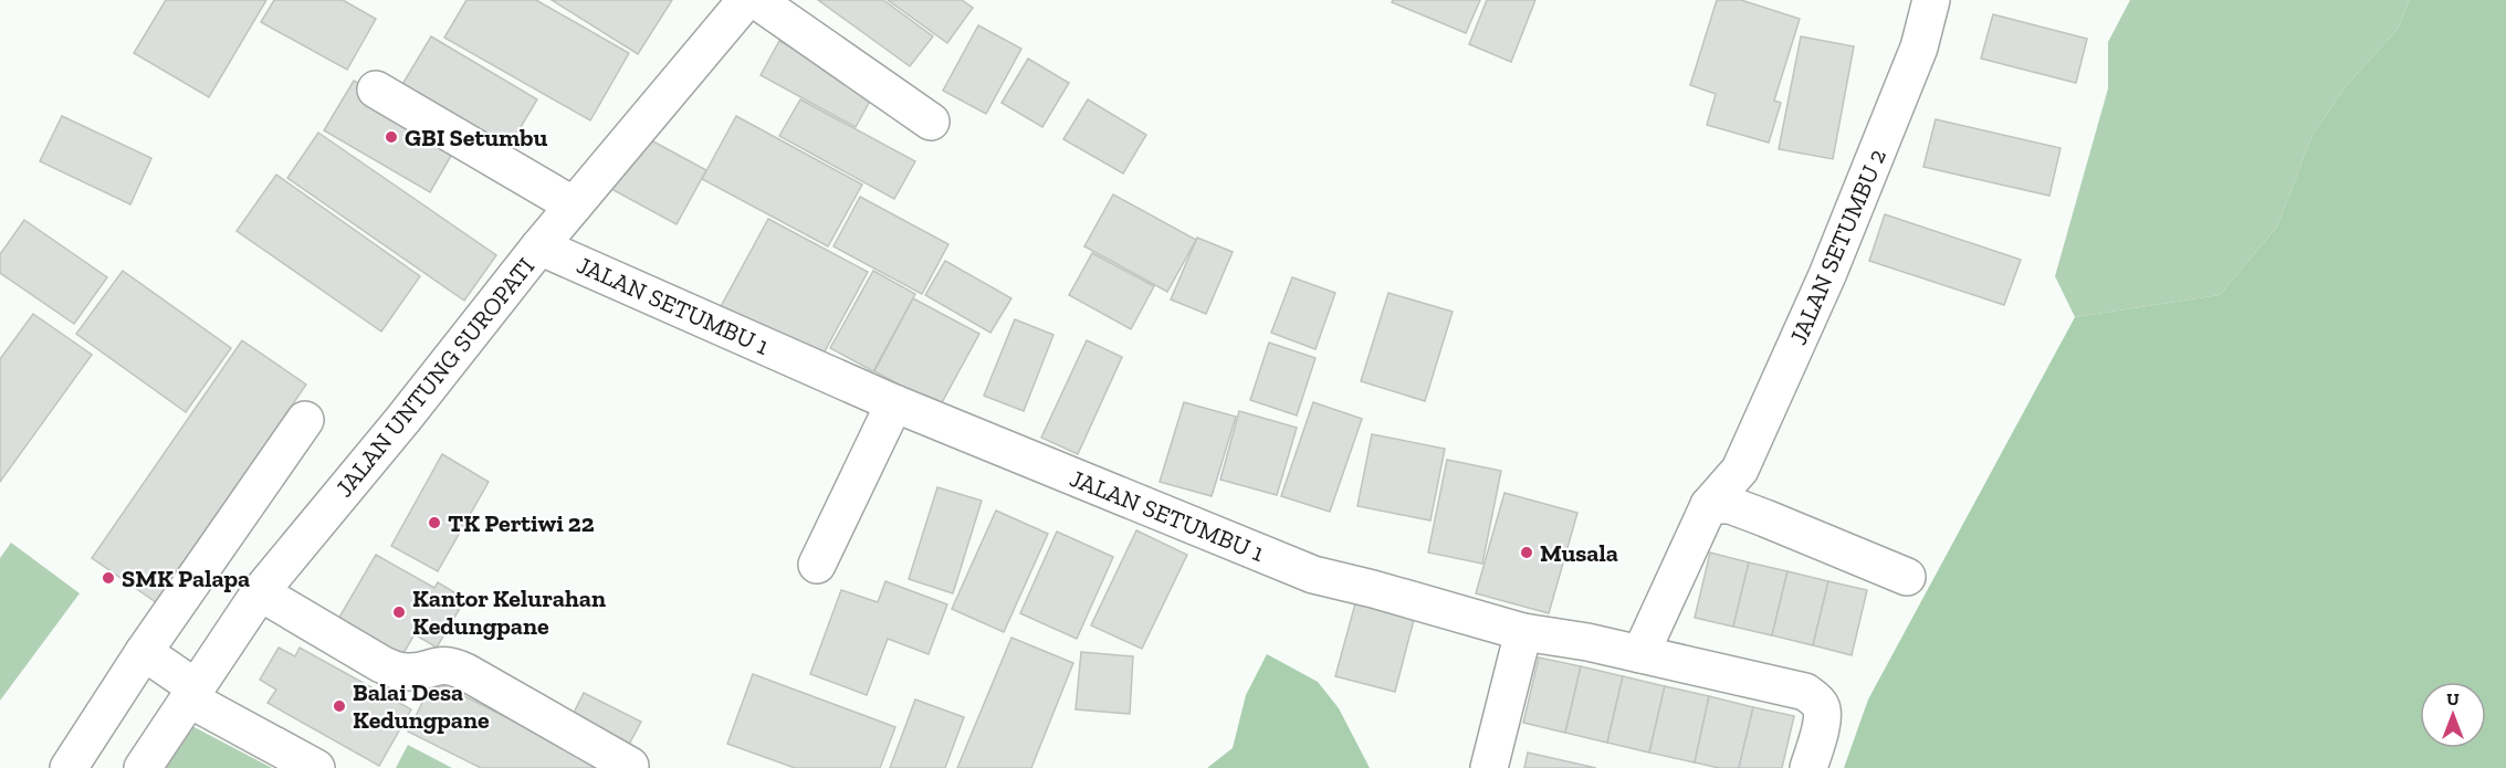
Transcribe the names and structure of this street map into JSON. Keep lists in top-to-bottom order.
{
  "streets": {
    "street": ["JALAN SETUMBU 2", "JALAN SETUMBU 1", "JALAN UNTUNG SUROPATI"]
  },
  "crossings": [
    ["JALAN SETUMBU 1", "JALAN UNTUNG SUROPATI"]
  ],
  "places": [
    "GBI Setumbu",
    "TK Pertiwi 22",
    "Musala",
    "SMK Palapa",
    "Kantor Kelurahan Kedungpane",
    "Balai Desa Kedungpane"
  ],
  "north": "top"
}
